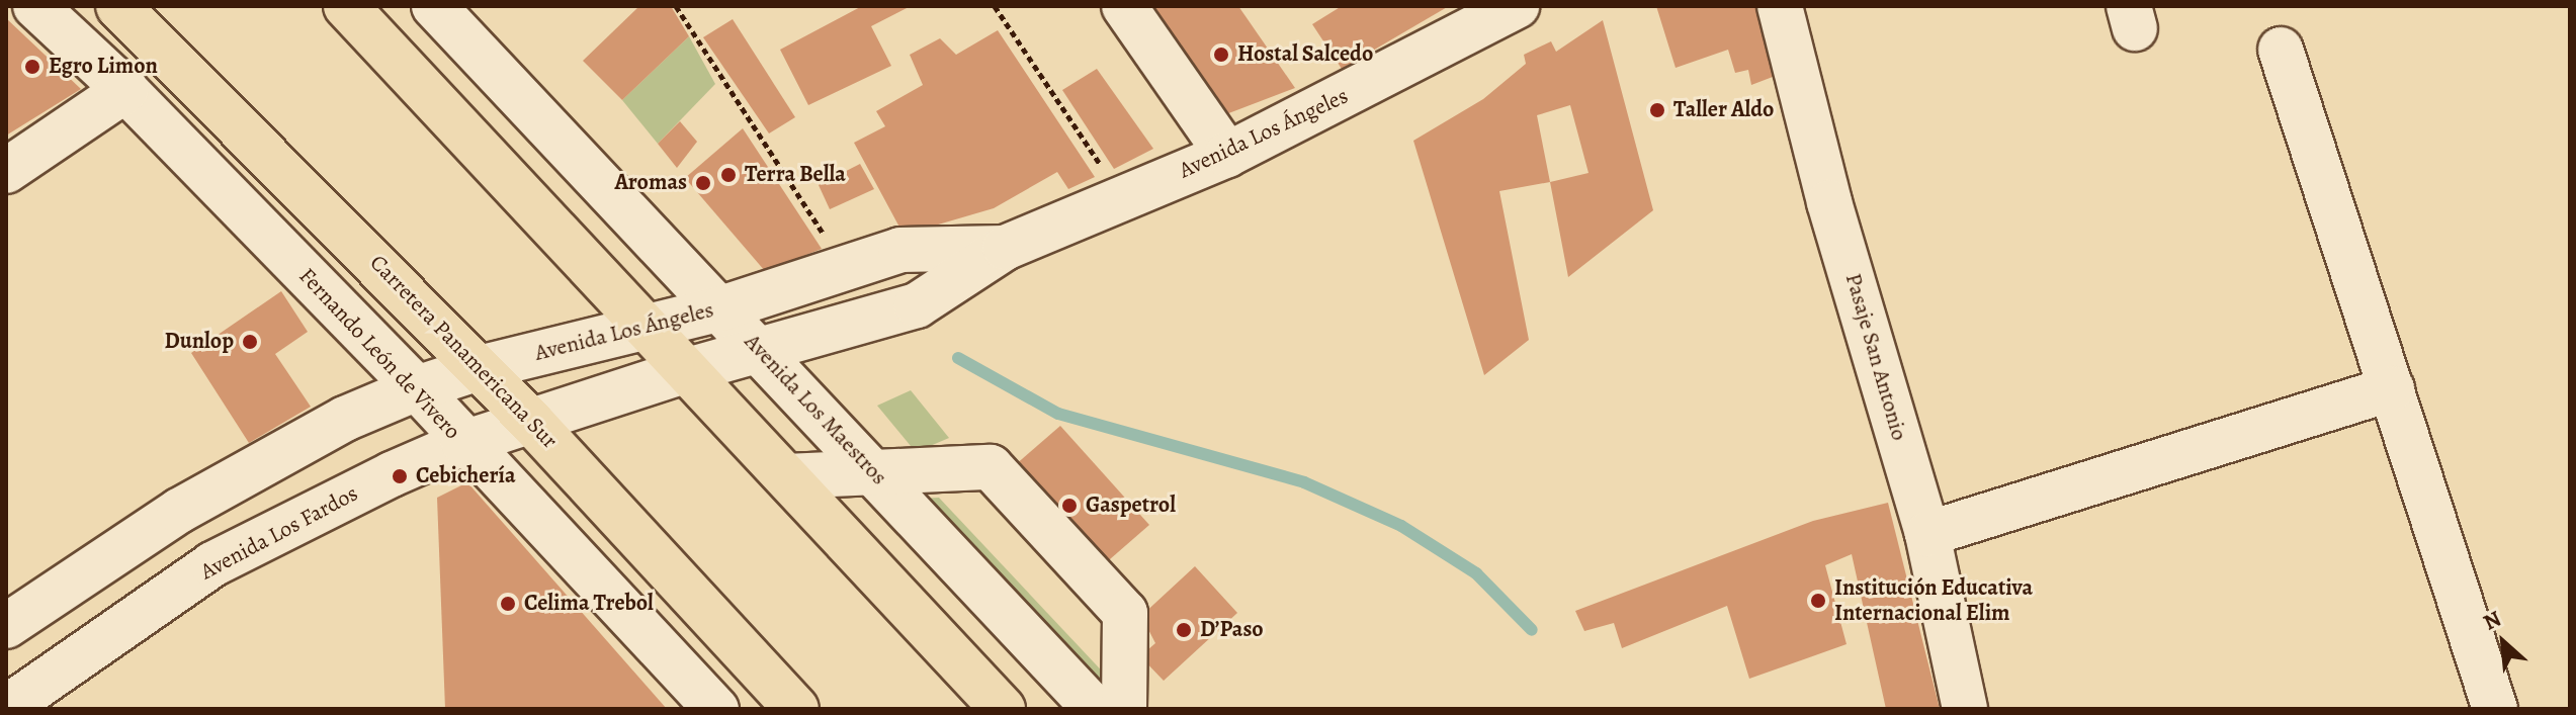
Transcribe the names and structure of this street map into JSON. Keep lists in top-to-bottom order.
{
  "streets": {
    "highway": ["Carretera Panamericana Sur"],
    "street": [
      "Avenida Los Ángeles",
      "Fernando León de Vivero",
      "Pasaje San Antonio",
      "Avenida Los Maestros",
      "Avenida Los Fardos"
    ]
  },
  "crossings": [
    ["Avenida Los Ángeles", "Carretera Panamericana Sur"],
    ["Avenida Los Ángeles", "Avenida Los Maestros"],
    ["Avenida Los Ángeles", "Avenida Los Fardos"],
    ["Carretera Panamericana Sur", "Avenida Los Fardos"],
    ["Fernando León de Vivero", "Avenida Los Fardos"]
  ],
  "places": [
    "Hostal Salcedo",
    "Egro Limon",
    "Taller Aldo",
    "Terra Bella",
    "Aromas",
    "Dunlop",
    "Cebichería",
    "Gaspetrol",
    "Institución Educativa Internacional Elim",
    "Celima Trebol",
    "D’Paso"
  ],
  "north": "top left"
}
